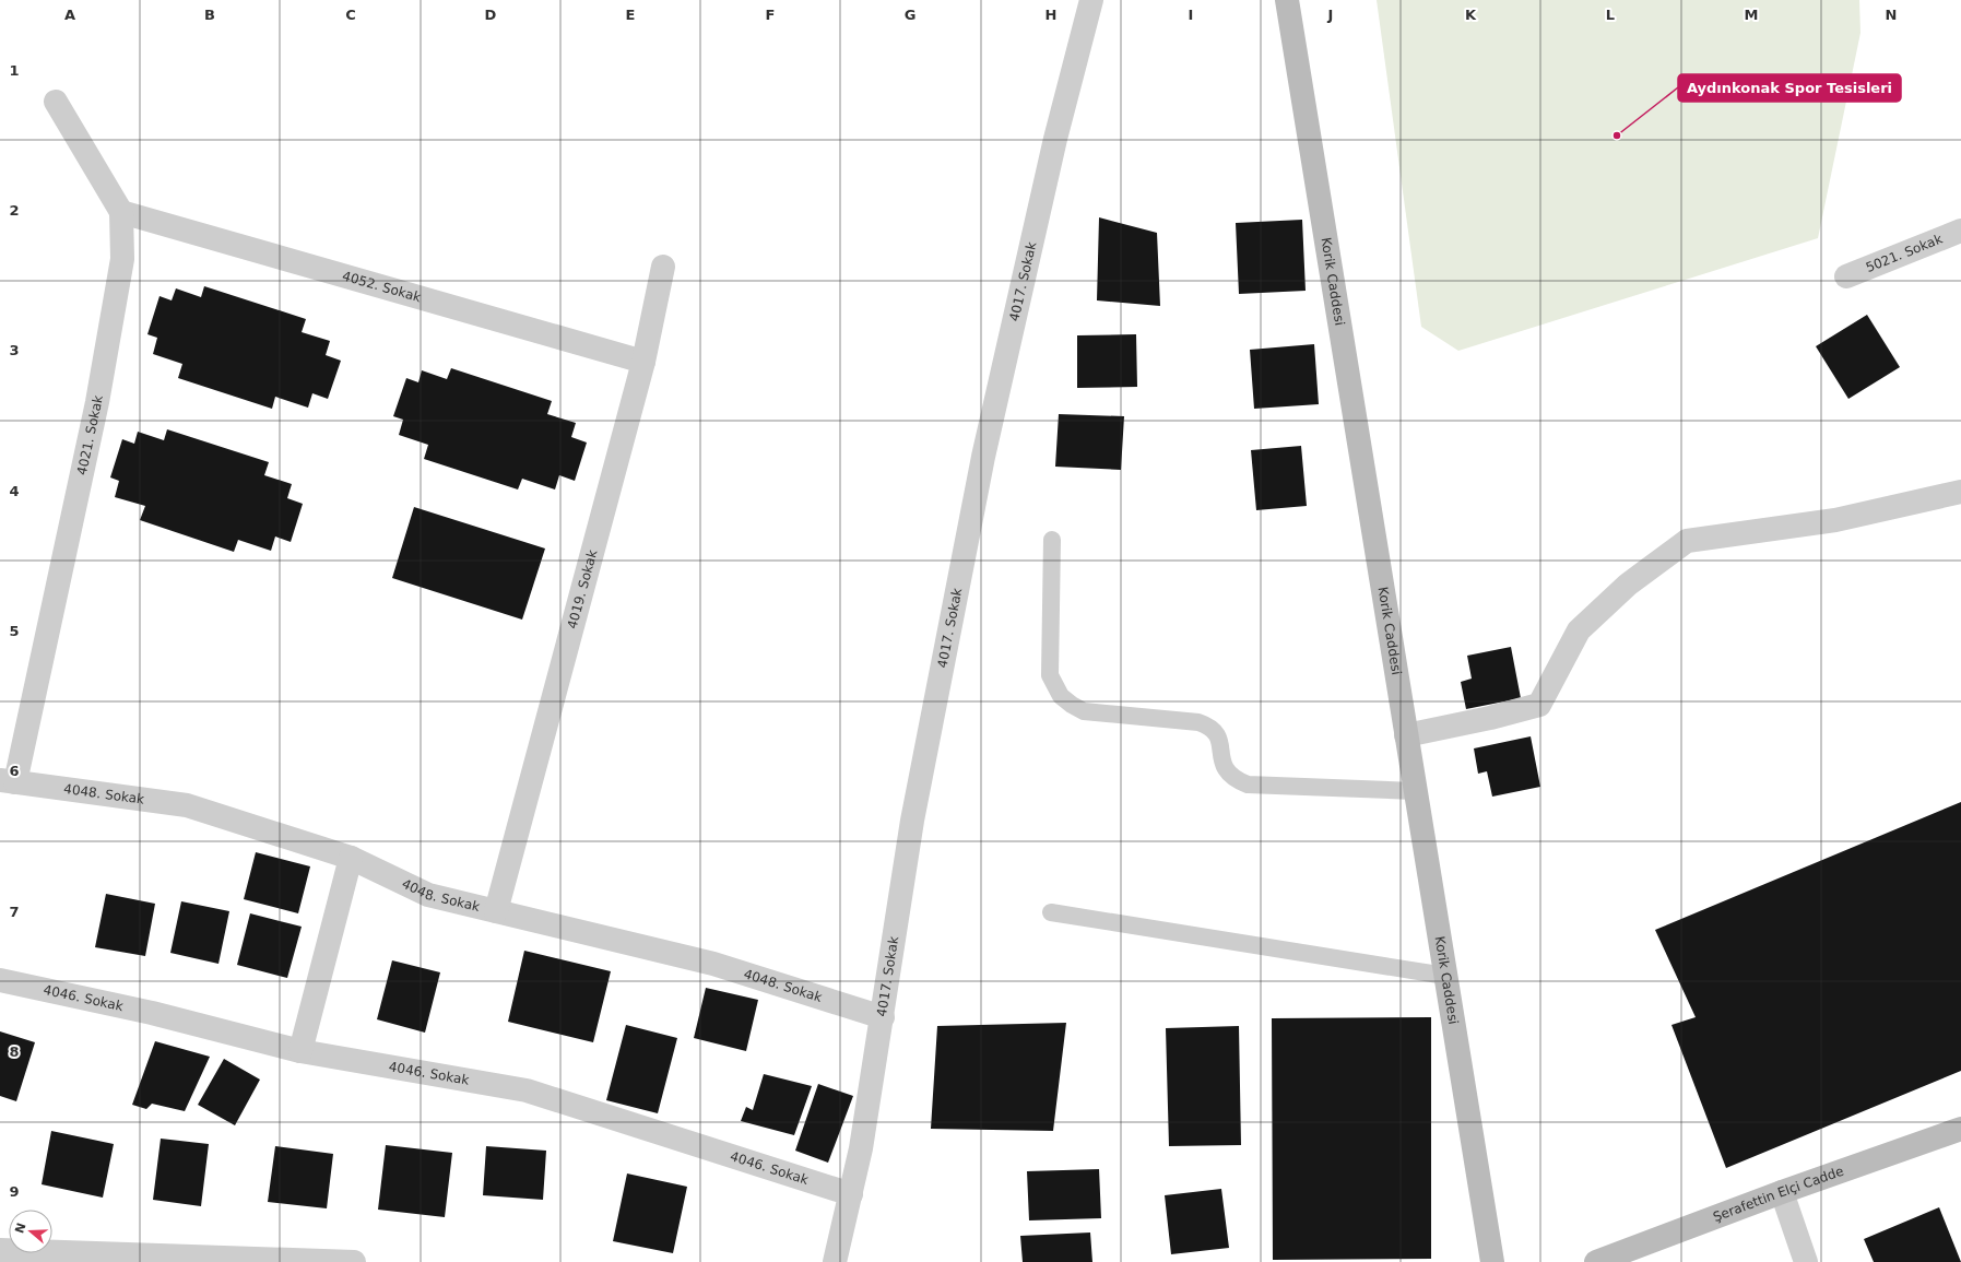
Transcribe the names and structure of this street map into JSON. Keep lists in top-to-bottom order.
{
  "streets": {
    "street": [
      "5021. Sokak",
      "4017. Sokak",
      "Korik Caddesi",
      "4052. Sokak",
      "4021. Sokak",
      "4019. Sokak",
      "4048. Sokak",
      "4046. Sokak",
      "Şerafettin Elçi Cadde"
    ]
  },
  "crossings": [
    ["4017. Sokak", "4048. Sokak"],
    ["4017. Sokak", "4046. Sokak"],
    ["4052. Sokak", "4021. Sokak"],
    ["4052. Sokak", "4019. Sokak"],
    ["4021. Sokak", "4048. Sokak"],
    ["4019. Sokak", "4048. Sokak"]
  ],
  "places": ["Aydınkonak Spor Tesisleri"],
  "north": "left",
  "grid": {
    "columns": [
      "A",
      "B",
      "C",
      "D",
      "E",
      "F",
      "G",
      "H",
      "I",
      "J",
      "K",
      "L",
      "M",
      "N"
    ],
    "rows": [
      "1",
      "2",
      "3",
      "4",
      "5",
      "6",
      "7",
      "8",
      "9"
    ]
  }
}
